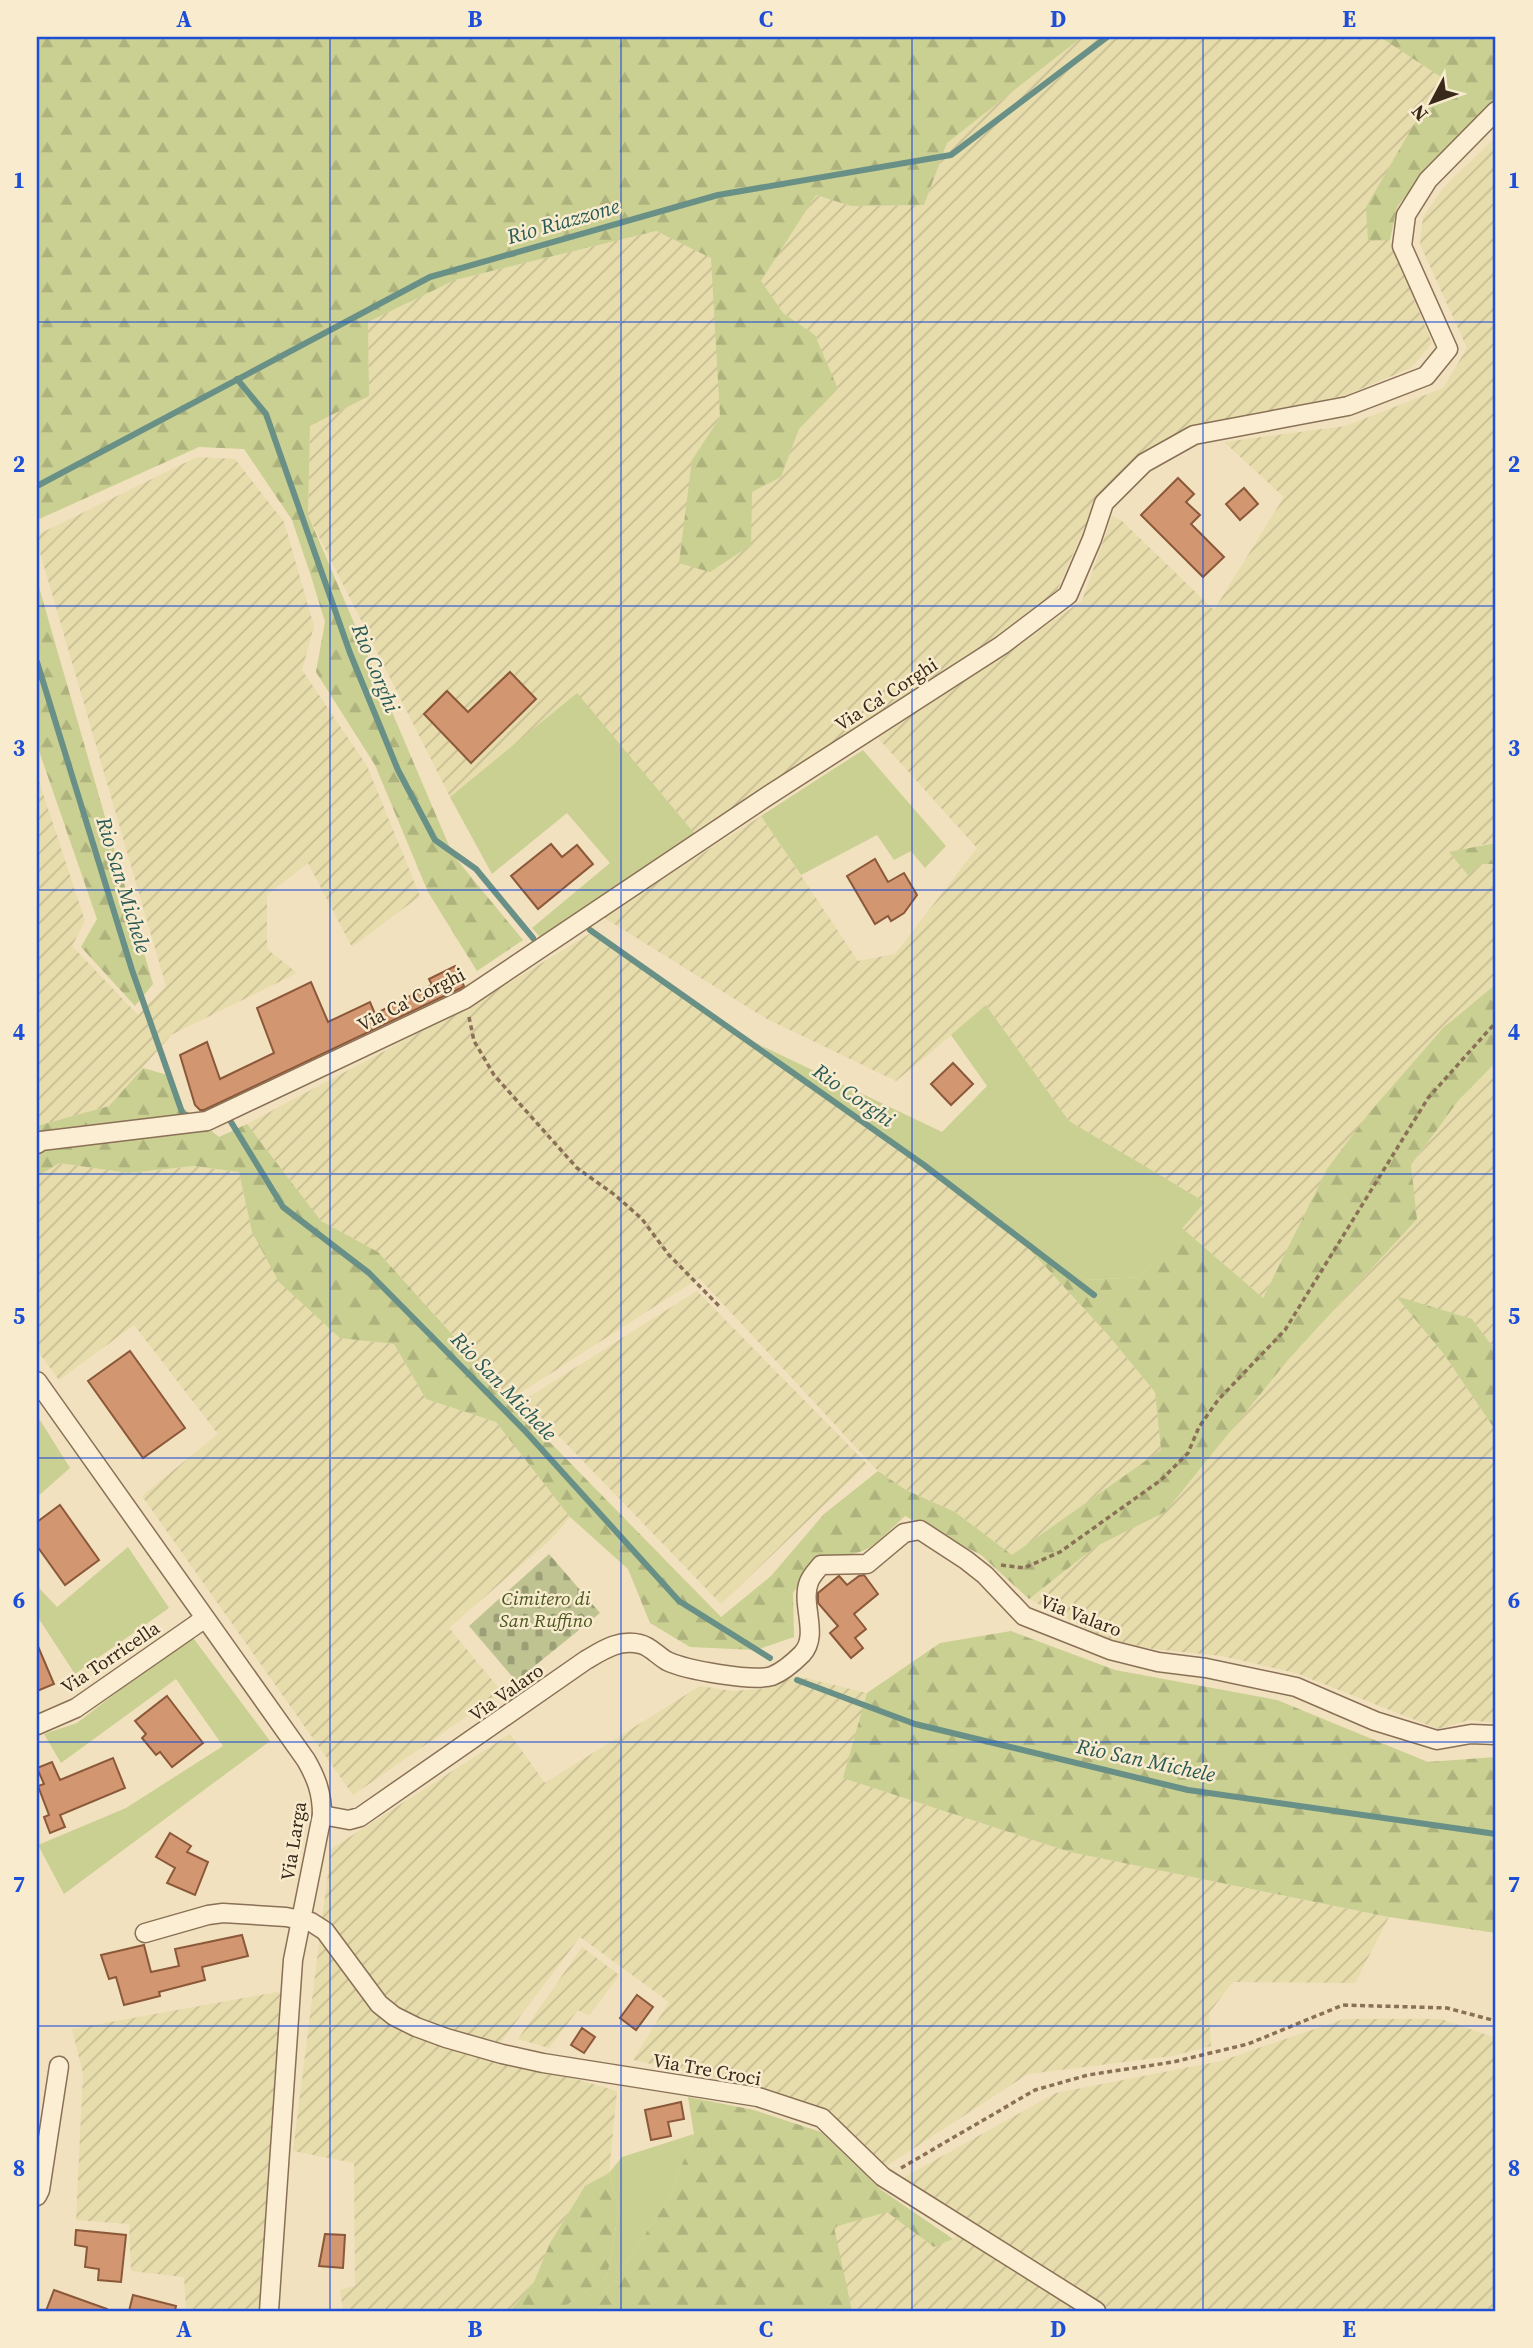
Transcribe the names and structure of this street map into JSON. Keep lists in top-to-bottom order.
{
  "streets": {
    "street": [
      "Via Ca' Corghi",
      "Via Valaro",
      "Via Torricella",
      "Via Larga",
      "Via Tre Croci"
    ]
  },
  "crossings": [
    ["Via Valaro", "Via Larga"],
    ["Via Torricella", "Via Larga"],
    ["Via Larga", "Via Tre Croci"]
  ],
  "water": ["Rio Riazzone", "Rio Corghi", "Rio San Michele"],
  "parks": ["Cimitero di San Ruffino"],
  "north": "bottom left",
  "grid": {
    "columns": [
      "A",
      "B",
      "C",
      "D",
      "E"
    ],
    "rows": [
      "1",
      "2",
      "3",
      "4",
      "5",
      "6",
      "7",
      "8"
    ]
  }
}
